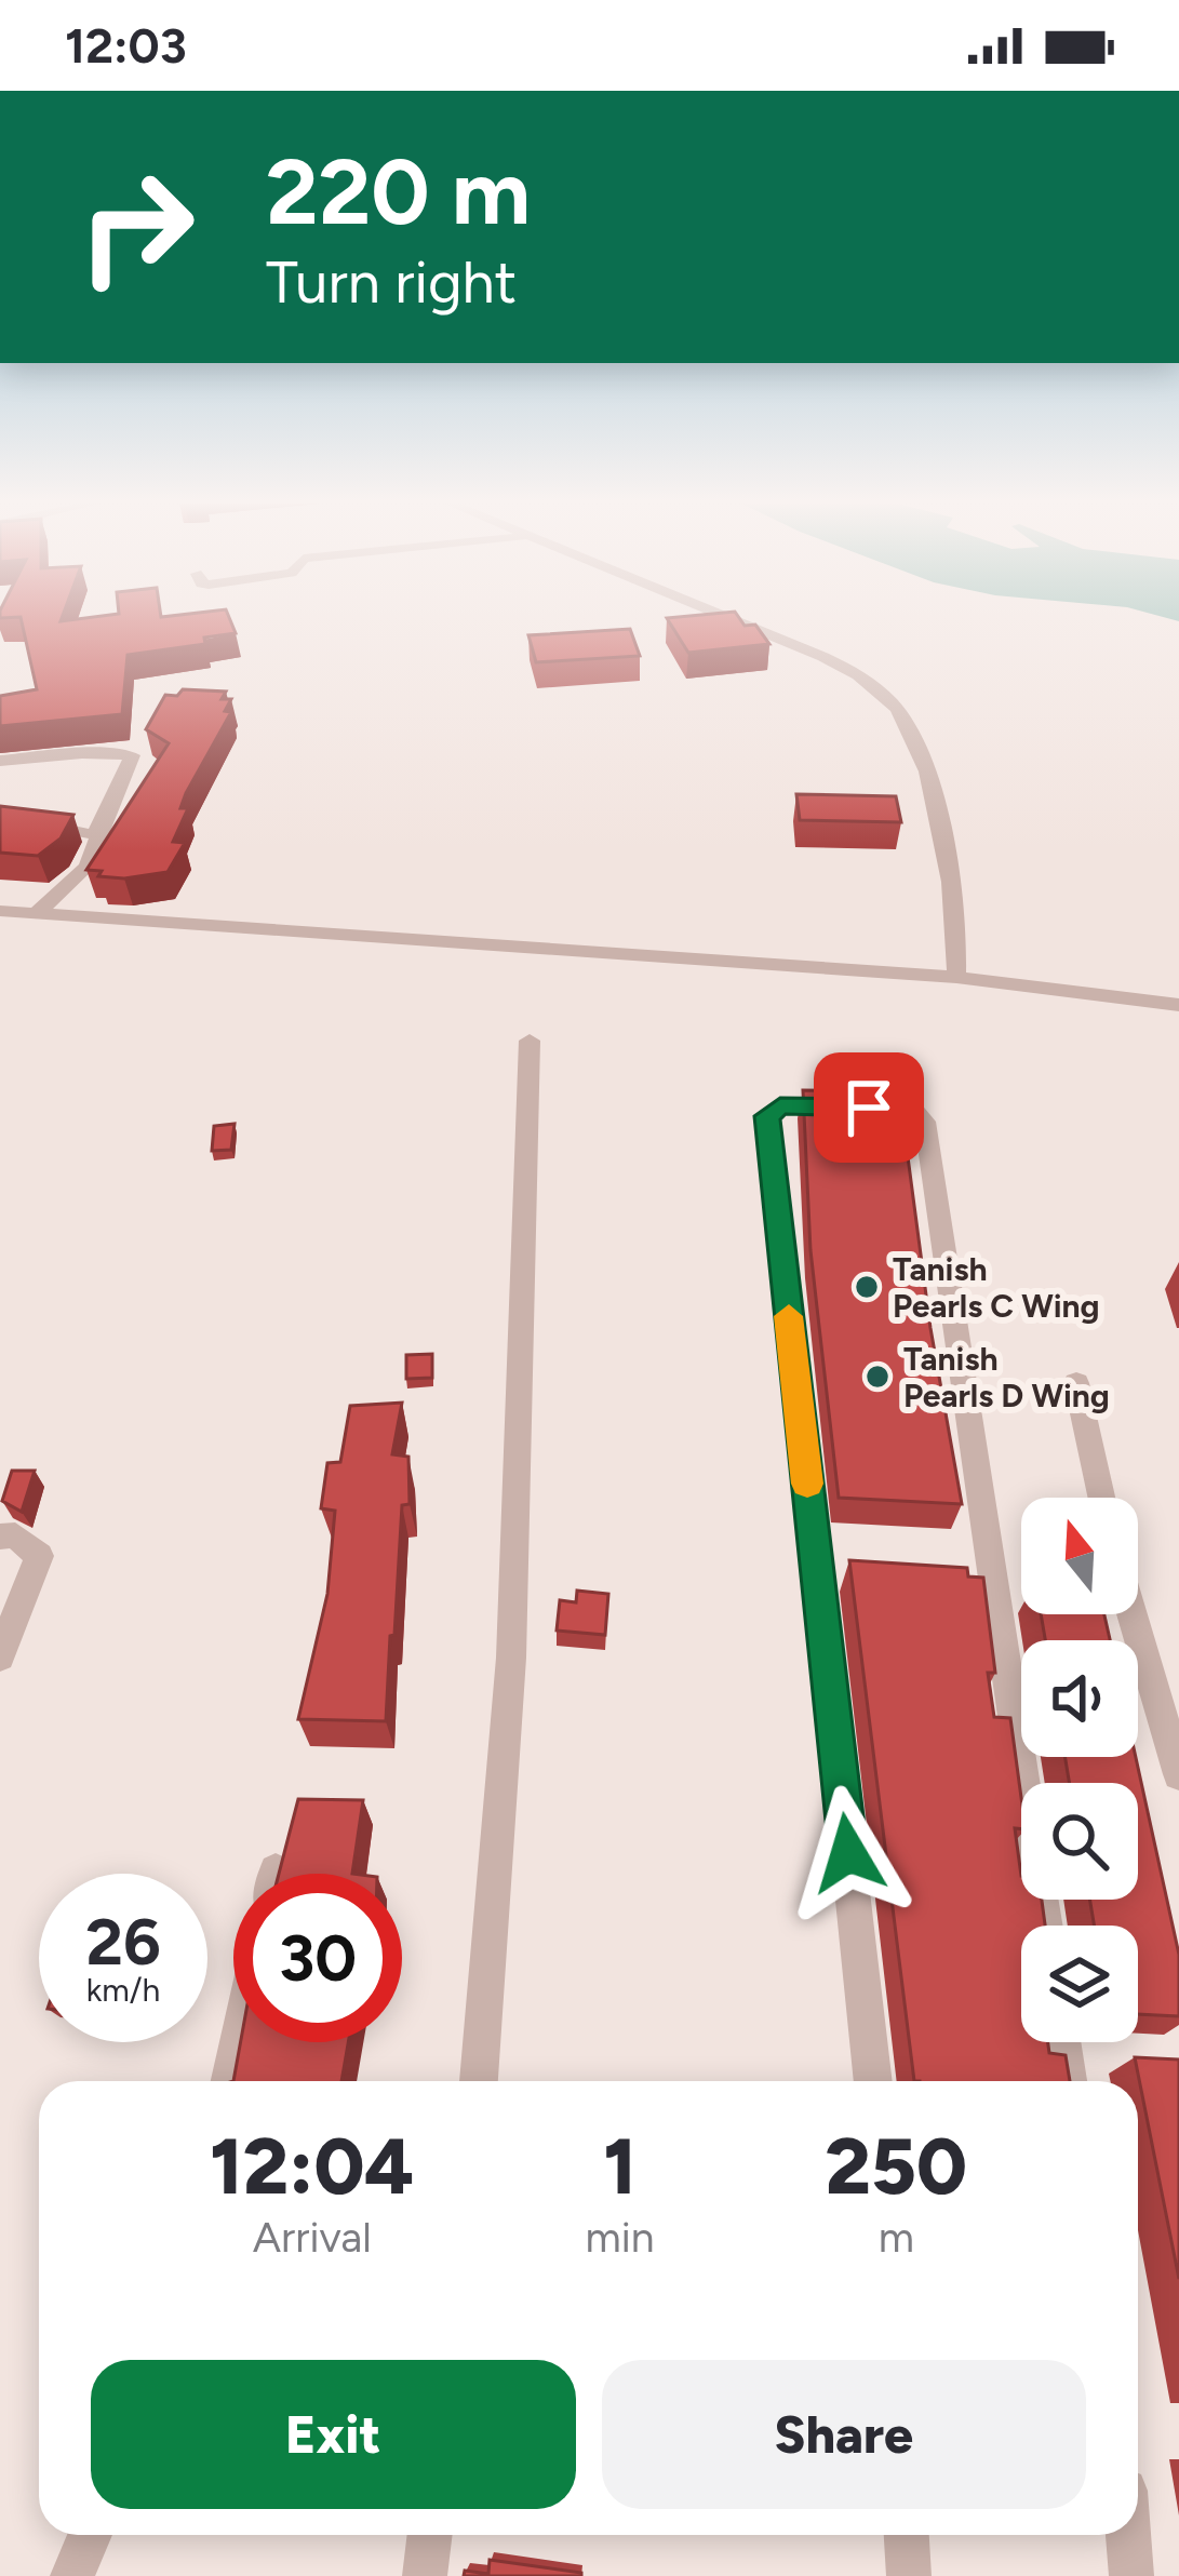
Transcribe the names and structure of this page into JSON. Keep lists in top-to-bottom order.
{
  "places": ["Tanish Pearls C Wing", "Tanish Pearls D Wing"],
  "north": "top",
  "page": {
    "status": "12:03",
    "turn": ["220 m", "Turn right"],
    "speed": "26 km/h",
    "limit": "30",
    "eta": [
      "12:04",
      "Arrival",
      "1",
      "min",
      "250",
      "m"
    ],
    "buttons": ["Exit", "Share"]
  }
}
